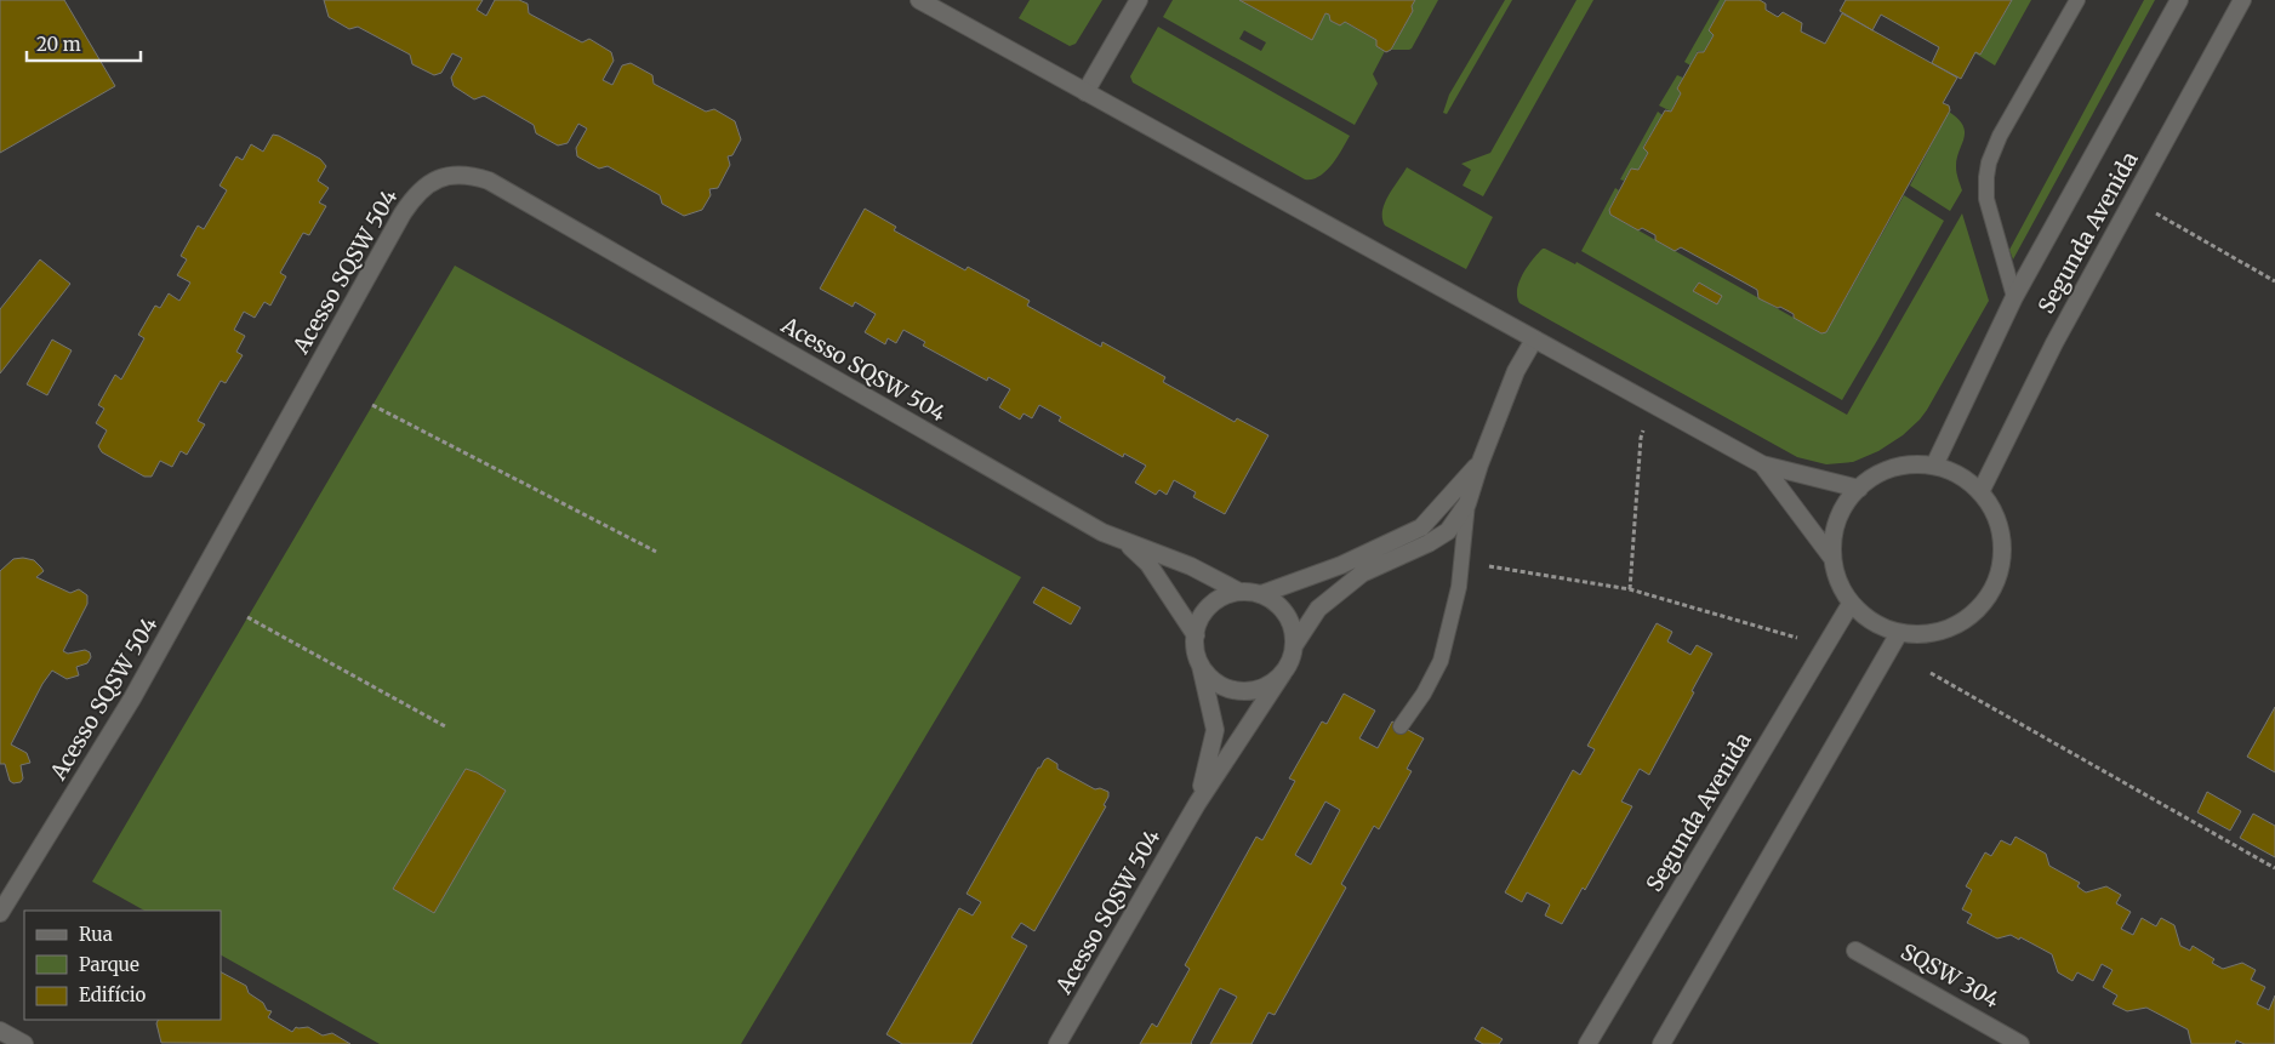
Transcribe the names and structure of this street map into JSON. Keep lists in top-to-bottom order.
{
  "streets": {
    "street": ["Segunda Avenida", "Acesso SQSW 504", "SQSW 304"]
  },
  "legend": ["Rua", "Parque", "Edifício"],
  "scale_bar": "20 m"
}
